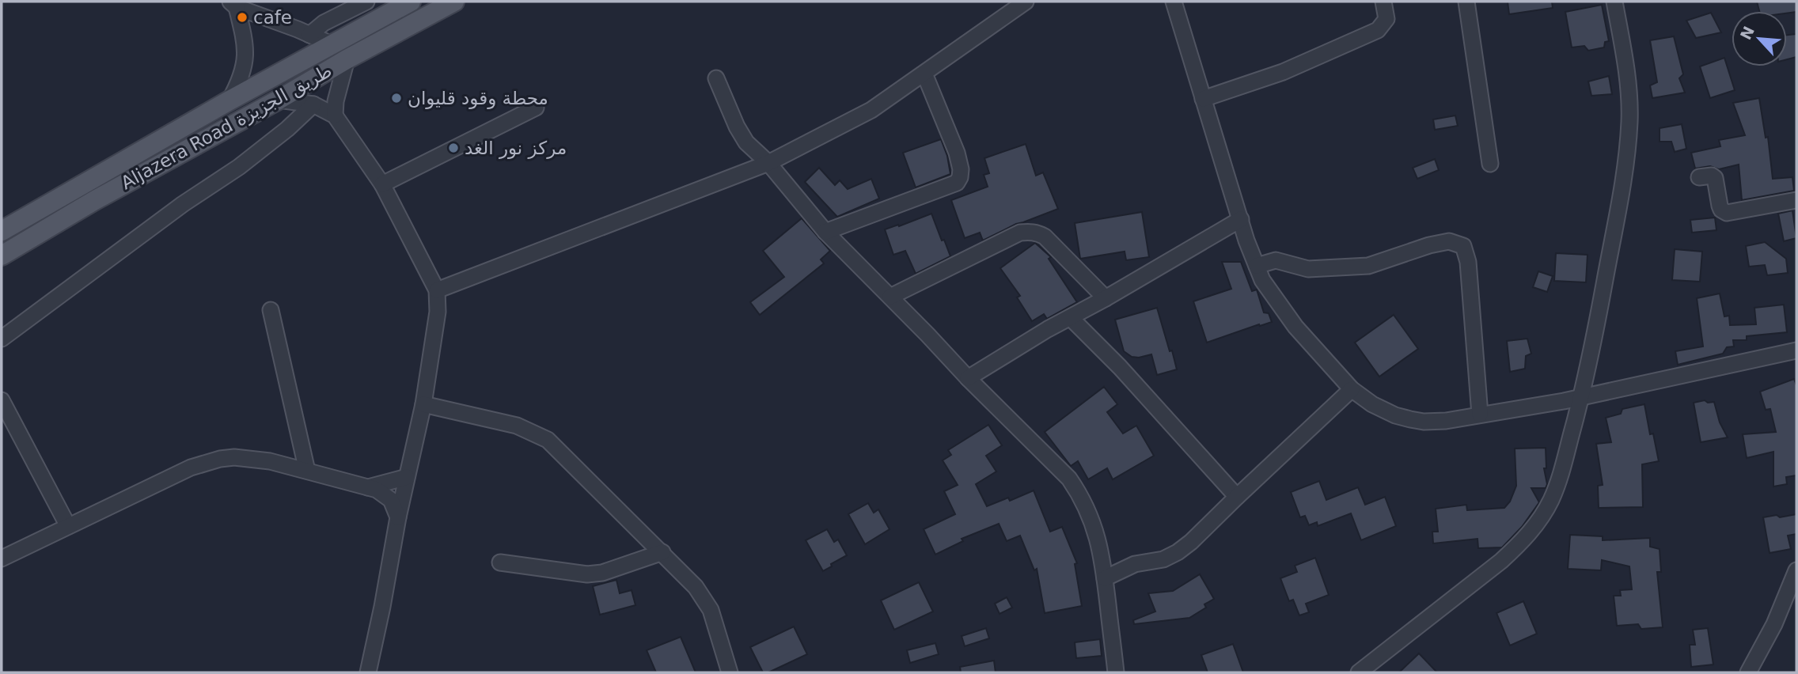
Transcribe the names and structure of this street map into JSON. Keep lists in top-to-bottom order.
{
  "streets": {
    "main road": ["Aljazera Road طريق الجزيزة"]
  },
  "places": ["cafe", "محطة وقود قليوان", "مركز نور الغد"],
  "north": "top left"
}
